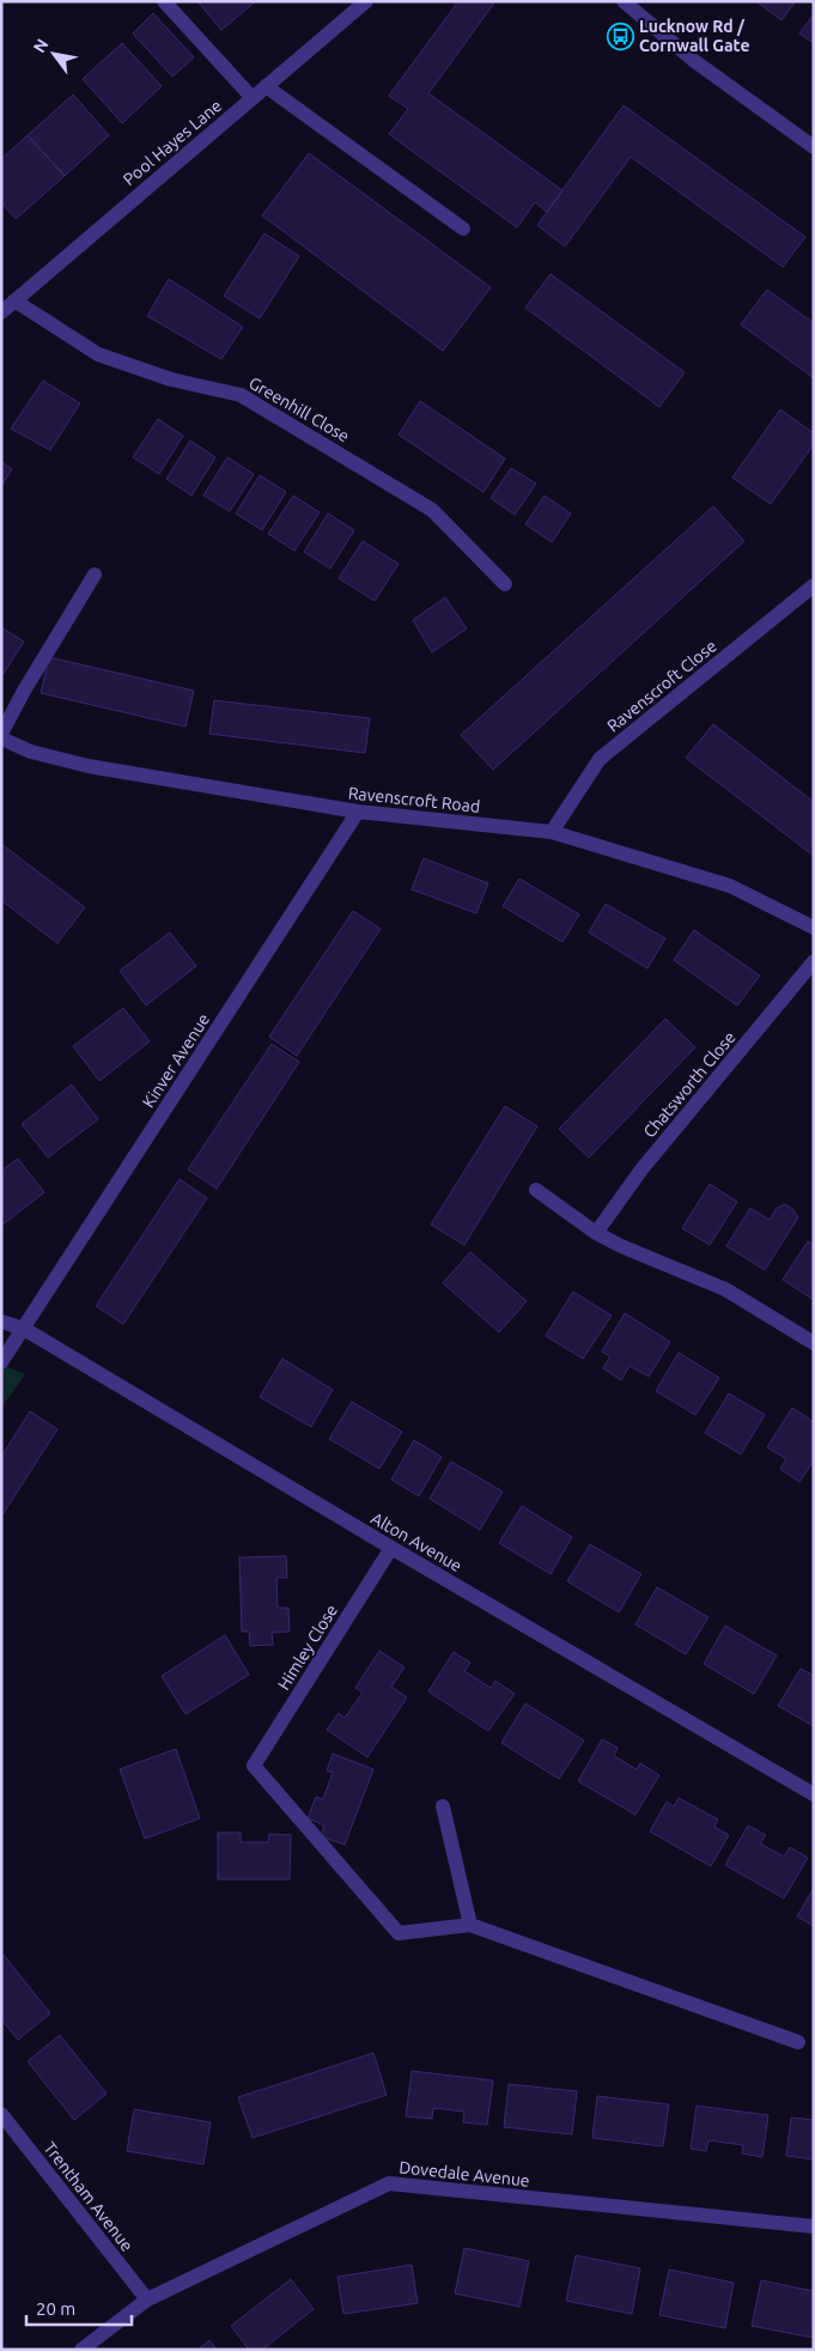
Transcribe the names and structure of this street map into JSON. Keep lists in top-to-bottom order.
{
  "streets": {
    "street": [
      "Pool Hayes Lane",
      "Greenhill Close",
      "Ravenscroft Close",
      "Ravenscroft Road",
      "Kinver Avenue",
      "Chatsworth Close",
      "Alton Avenue",
      "Himley Close",
      "Dovedale Avenue",
      "Trentham Avenue"
    ]
  },
  "crossings": [
    ["Pool Hayes Lane", "Greenhill Close"],
    ["Ravenscroft Close", "Ravenscroft Road"],
    ["Ravenscroft Road", "Kinver Avenue"],
    ["Kinver Avenue", "Alton Avenue"],
    ["Alton Avenue", "Himley Close"],
    ["Dovedale Avenue", "Trentham Avenue"]
  ],
  "places": {
    "bus stop": ["Lucknow Rd / Cornwall Gate"]
  },
  "scale_bar": "20 m",
  "north": "top left"
}
